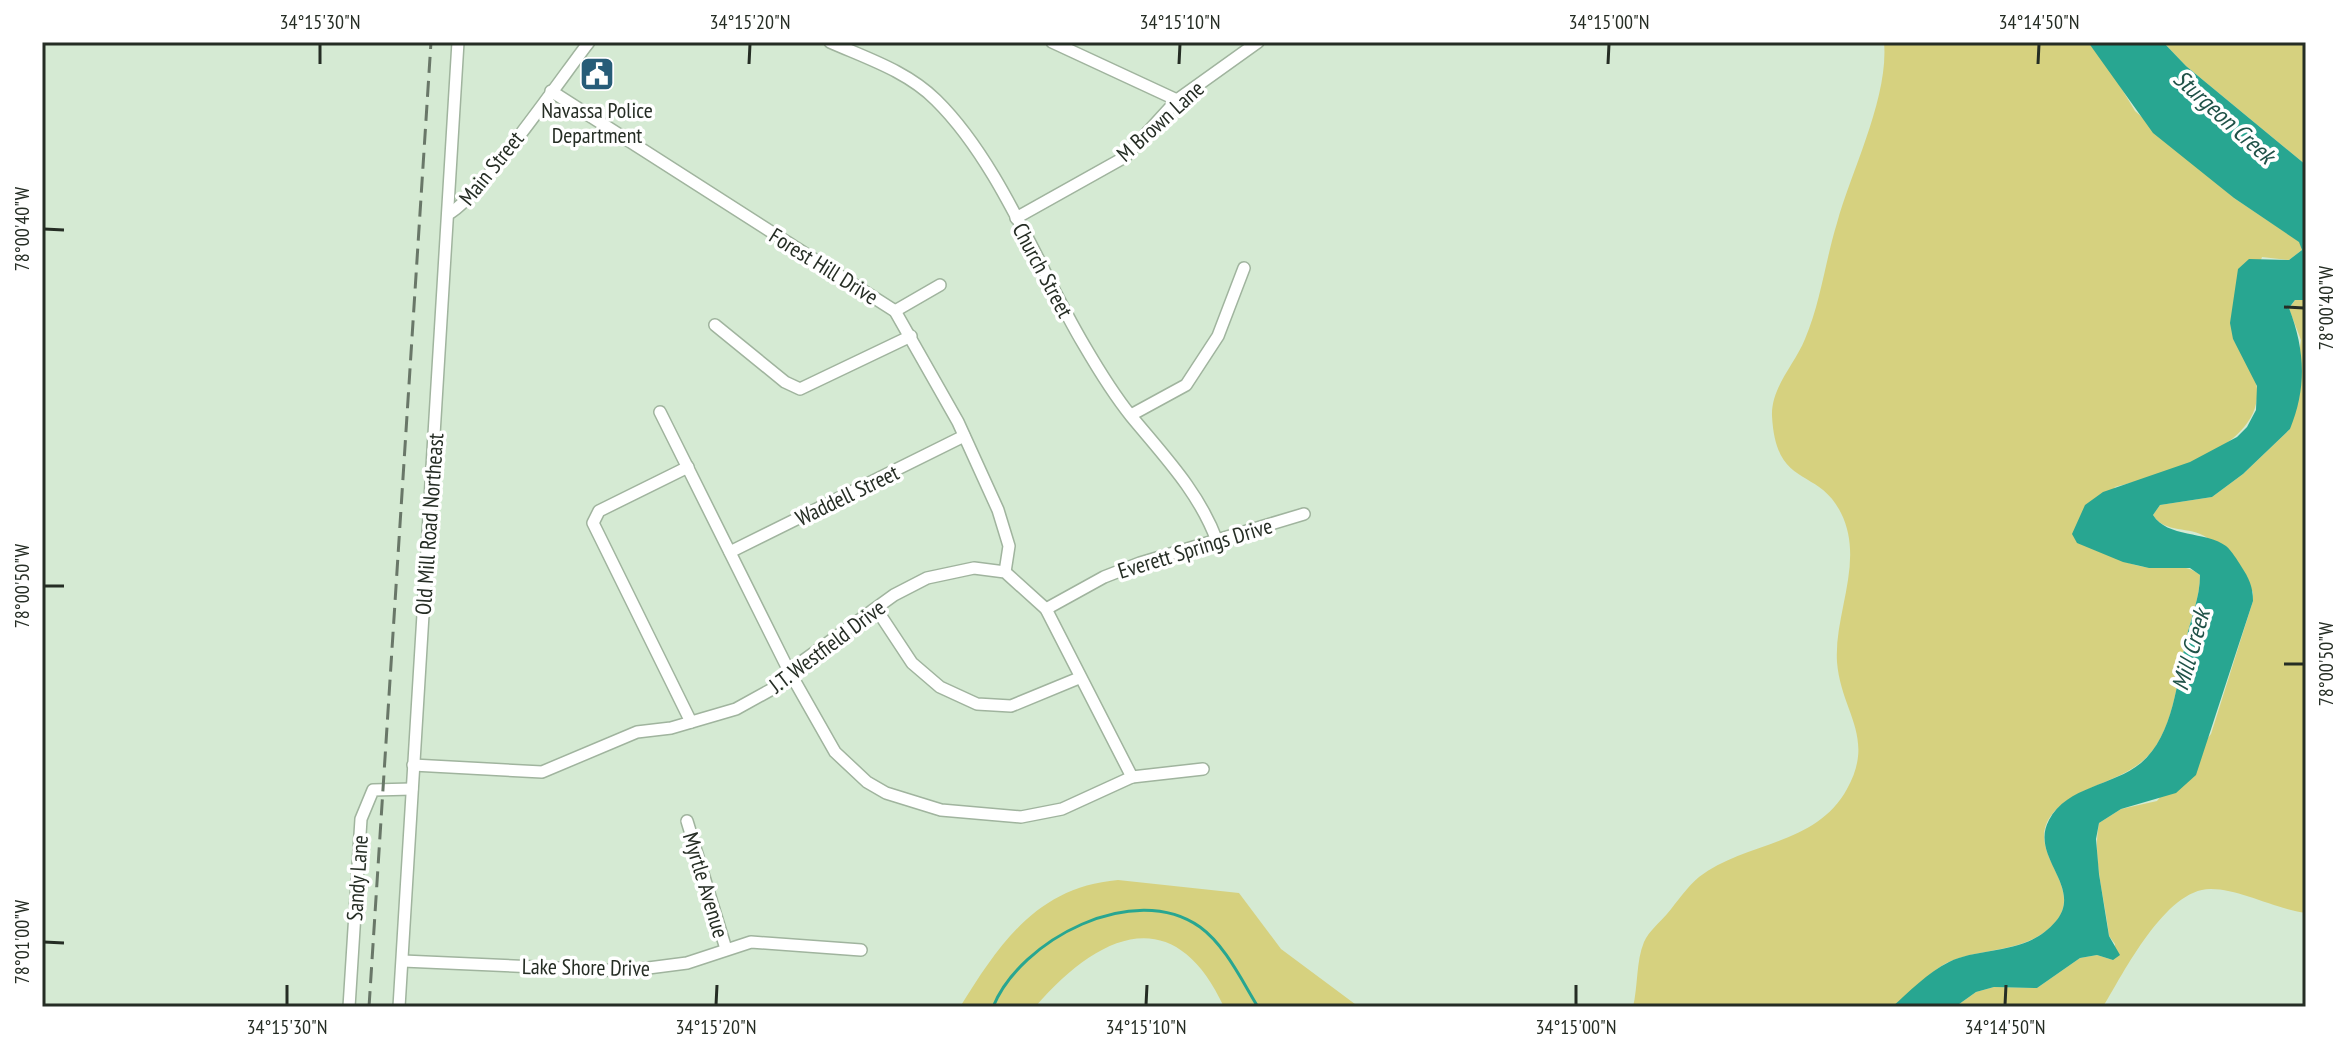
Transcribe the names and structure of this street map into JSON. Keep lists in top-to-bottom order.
{
  "streets": {
    "street": [
      "M Brown Lane",
      "Main Street",
      "Forest Hill Drive",
      "Church Street",
      "Waddell Street",
      "Old Mill Road Northeast",
      "Everett Springs Drive",
      "J.T. Westfield Drive",
      "Sandy Lane",
      "Myrtle Avenue",
      "Lake Shore Drive"
    ]
  },
  "crossings": [
    ["M Brown Lane", "Church Street"],
    ["Main Street", "Forest Hill Drive"],
    ["Main Street", "Old Mill Road Northeast"],
    ["Forest Hill Drive", "Waddell Street"],
    ["Forest Hill Drive", "J.T. Westfield Drive"],
    ["Church Street", "Everett Springs Drive"],
    ["Old Mill Road Northeast", "J.T. Westfield Drive"],
    ["Old Mill Road Northeast", "Sandy Lane"],
    ["Old Mill Road Northeast", "Lake Shore Drive"],
    ["Myrtle Avenue", "Lake Shore Drive"]
  ],
  "water": ["Sturgeon Creek", "Mill Creek"],
  "places": {
    "public building": ["Navassa Police Department"]
  },
  "coordinates": [
    "34°15'30\"N",
    "34°15'20\"N",
    "34°15'10\"N",
    "34°15'00\"N",
    "34°14'50\"N",
    "78°00'40\"W",
    "78°00'50\"W",
    "78°01'00\"W"
  ]
}
